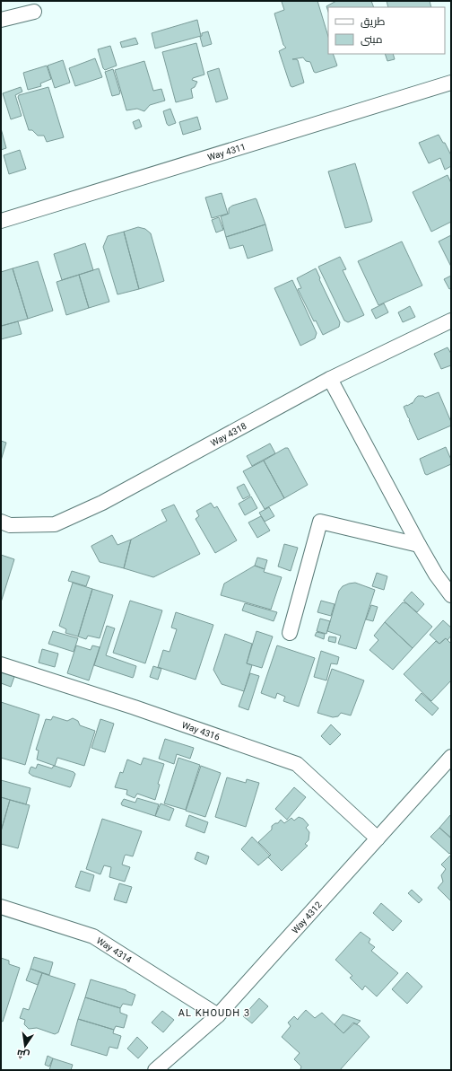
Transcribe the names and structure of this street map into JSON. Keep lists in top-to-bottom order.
{
  "streets": {
    "street": [
      "Way 4311",
      "Way 4318",
      "Way 4316",
      "Way 4312",
      "Way 4314"
    ]
  },
  "crossings": [
    ["Way 4316", "Way 4312"],
    ["Way 4312", "Way 4314"]
  ],
  "districts": ["AL KHOUDH 3"],
  "legend": ["طريق", "مبنى"],
  "north": "bottom"
}
